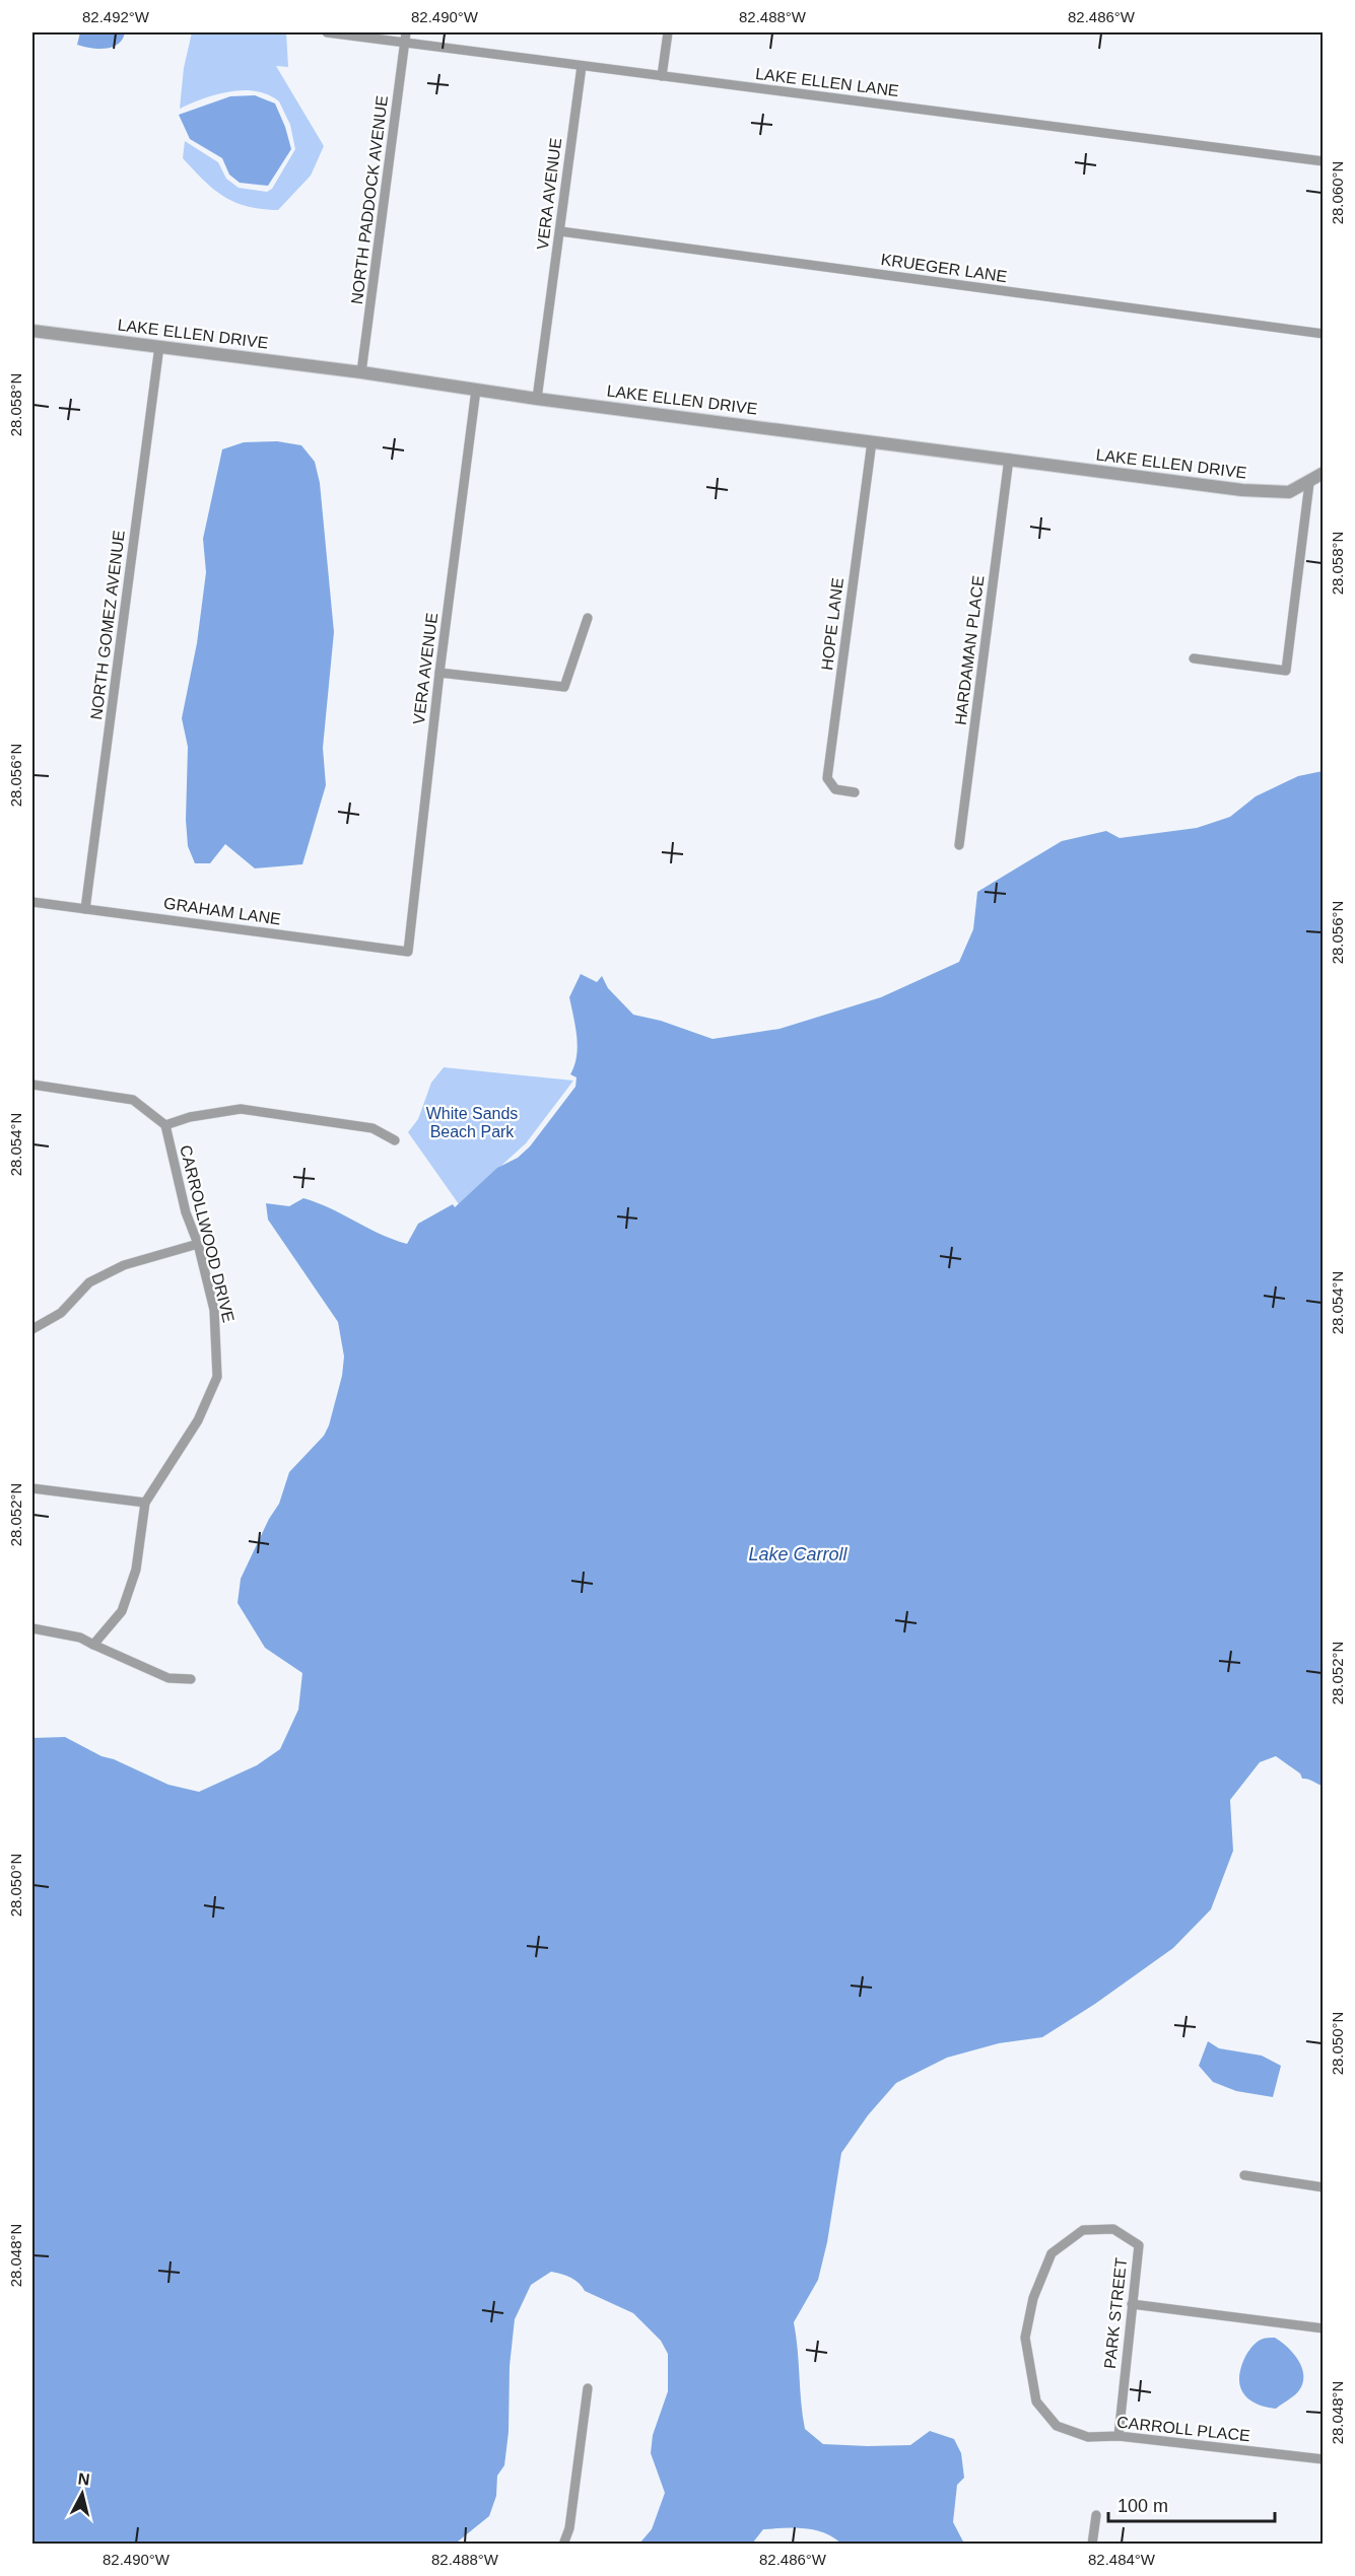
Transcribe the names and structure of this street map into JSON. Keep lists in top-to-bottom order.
{
  "streets": {
    "street": [
      "LAKE ELLEN LANE",
      "VERA AVENUE",
      "NORTH PADDOCK AVENUE",
      "KRUEGER LANE",
      "LAKE ELLEN DRIVE",
      "HOPE LANE",
      "NORTH GOMEZ AVENUE",
      "HARDAMAN PLACE",
      "GRAHAM LANE",
      "CARROLLWOOD DRIVE",
      "PARK STREET",
      "CARROLL PLACE"
    ]
  },
  "crossings": [
    ["LAKE ELLEN LANE", "VERA AVENUE"],
    ["LAKE ELLEN LANE", "NORTH PADDOCK AVENUE"],
    ["VERA AVENUE", "KRUEGER LANE"],
    ["VERA AVENUE", "LAKE ELLEN DRIVE"],
    ["VERA AVENUE", "GRAHAM LANE"],
    ["NORTH PADDOCK AVENUE", "LAKE ELLEN DRIVE"],
    ["LAKE ELLEN DRIVE", "HOPE LANE"],
    ["LAKE ELLEN DRIVE", "NORTH GOMEZ AVENUE"],
    ["LAKE ELLEN DRIVE", "HARDAMAN PLACE"],
    ["NORTH GOMEZ AVENUE", "GRAHAM LANE"],
    ["PARK STREET", "CARROLL PLACE"]
  ],
  "water": ["Lake Carroll"],
  "parks": ["White Sands Beach Park"],
  "scale_bar": "100 m",
  "north": "top",
  "coordinates": [
    "82.492°W",
    "82.490°W",
    "82.488°W",
    "82.486°W",
    "28.060°N",
    "28.058°N",
    "28.056°N",
    "28.054°N",
    "28.052°N",
    "28.050°N",
    "28.048°N",
    "82.484°W"
  ]
}
